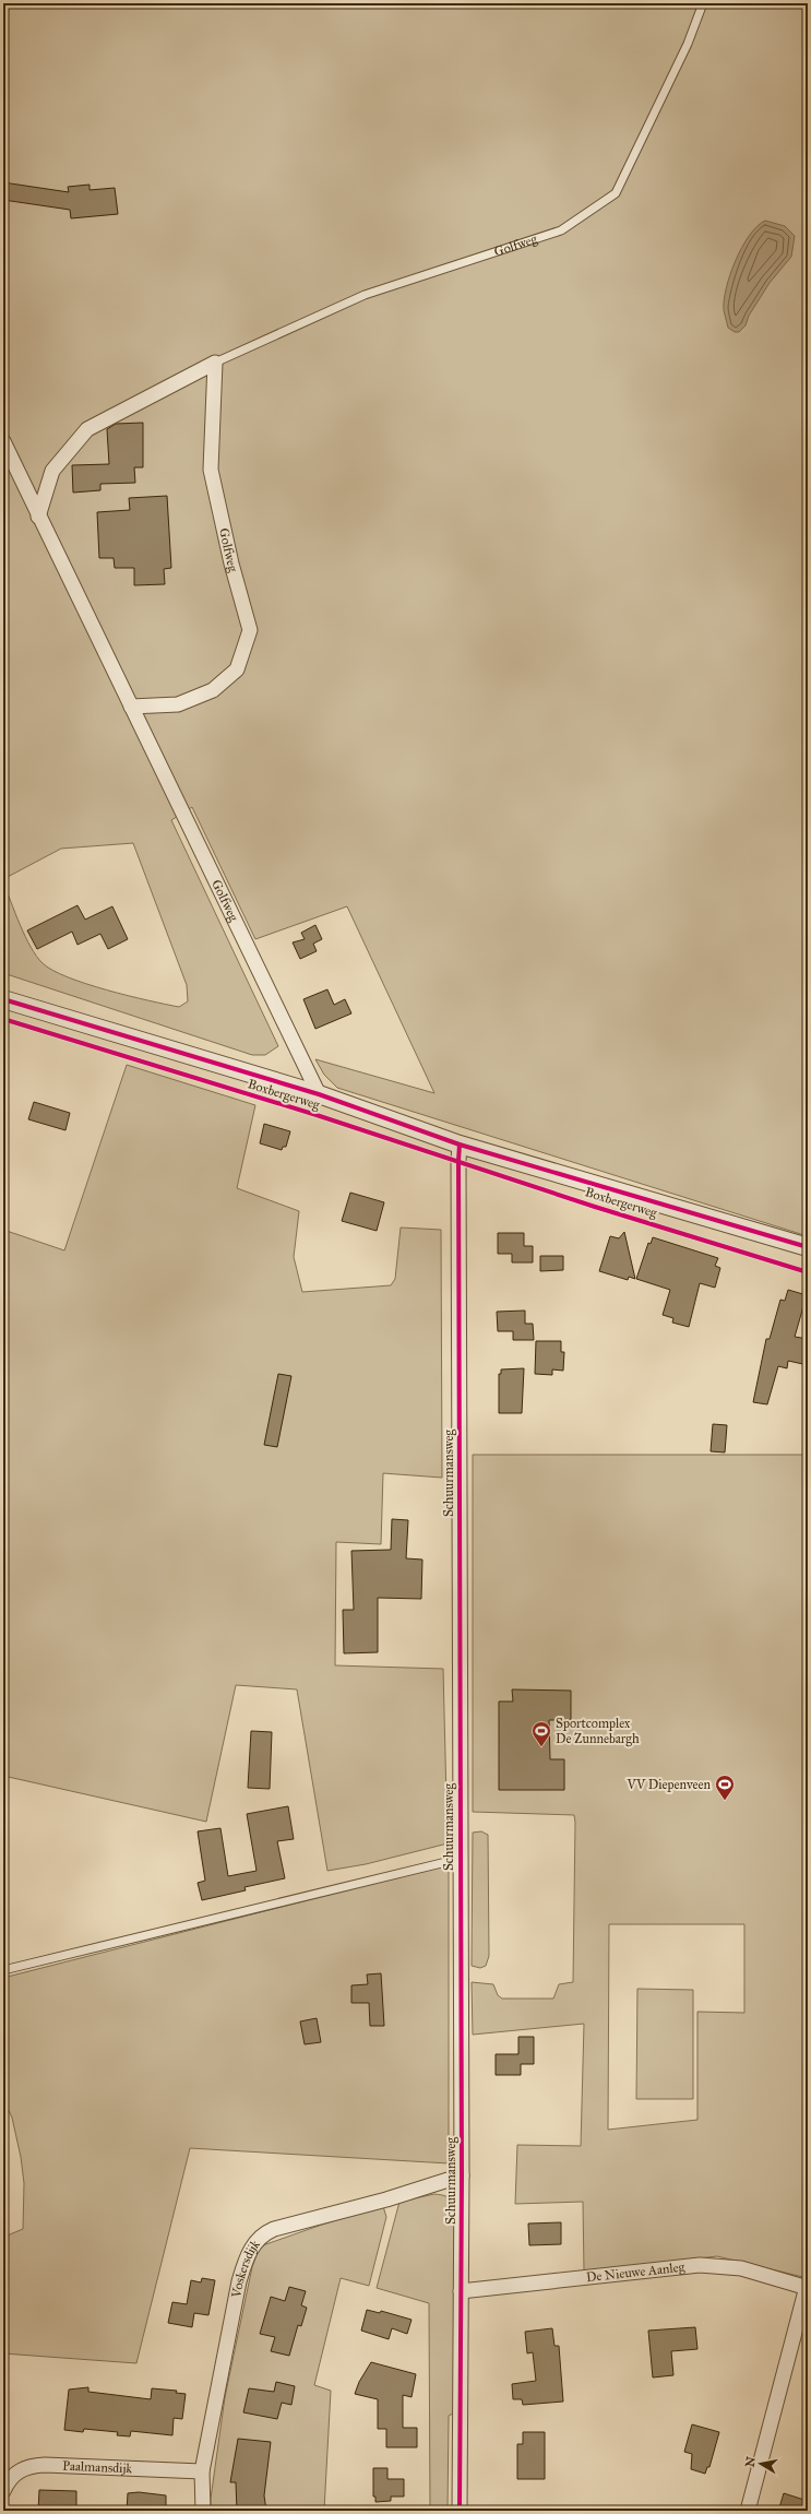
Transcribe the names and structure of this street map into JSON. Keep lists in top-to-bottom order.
{
  "streets": {
    "street": [
      "Golfweg",
      "Boxbergerweg",
      "Schuurmansweg",
      "Voskersdijk",
      "De Nieuwe Aanleg",
      "Paalmansdijk"
    ]
  },
  "crossings": [
    ["Golfweg", "Boxbergerweg"],
    ["Boxbergerweg", "Schuurmansweg"],
    ["Schuurmansweg", "Voskersdijk"],
    ["Schuurmansweg", "De Nieuwe Aanleg"],
    ["Voskersdijk", "Paalmansdijk"]
  ],
  "places": {
    "sports": ["Sportcomplex De Zunnebargh", "VV Diepenveen"]
  },
  "north": "left"
}
